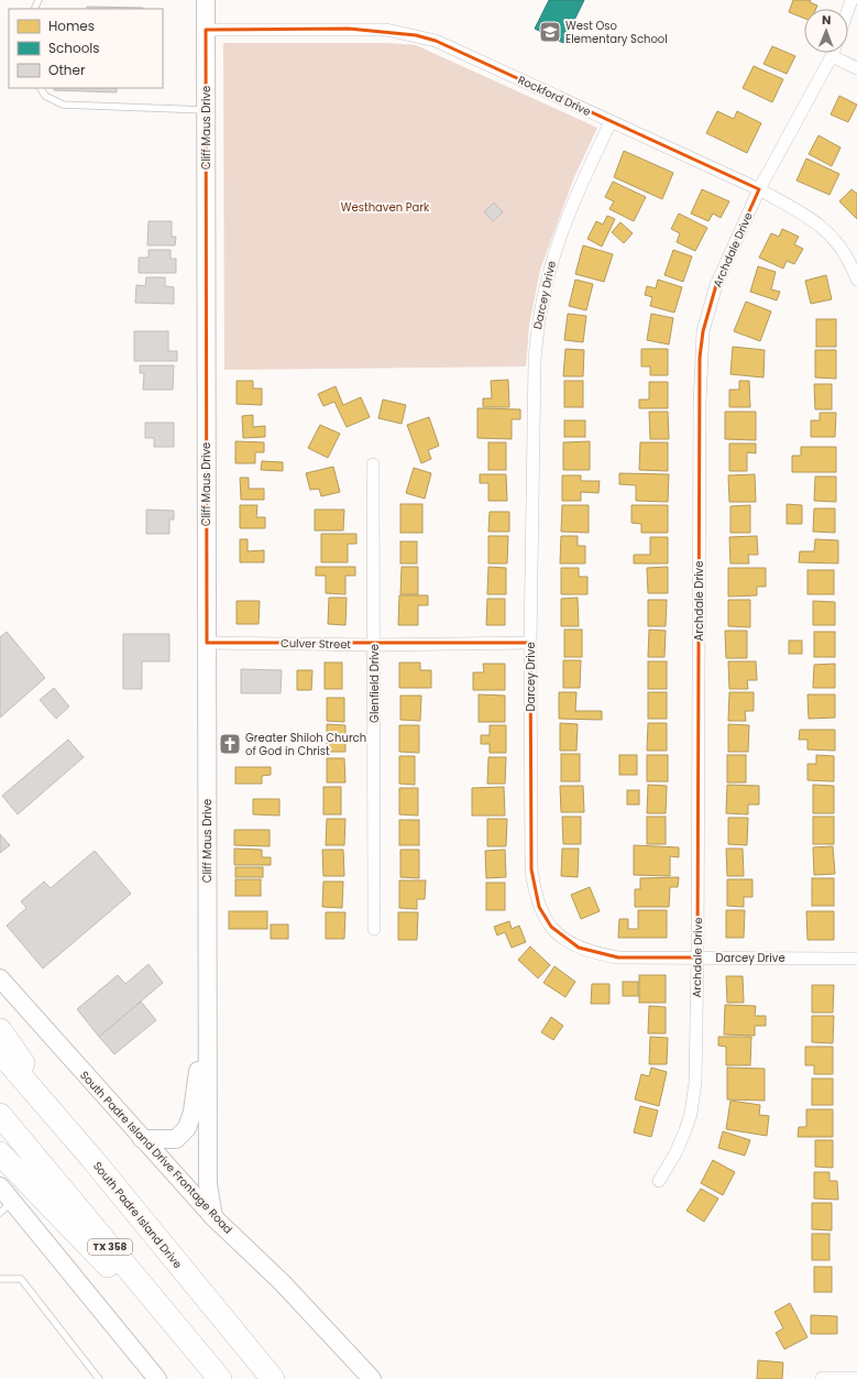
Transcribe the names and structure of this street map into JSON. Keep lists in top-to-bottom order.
{
  "streets": {
    "highway": ["South Padre Island Drive", "TX 358"],
    "street": [
      "Rockford Drive",
      "Cliff Maus Drive",
      "Archdale Drive",
      "Darcey Drive",
      "Culver Street",
      "Glenfield Drive",
      "South Padre Island Drive Frontage Road"
    ]
  },
  "crossings": [
    ["Rockford Drive", "Cliff Maus Drive"],
    ["Rockford Drive", "Archdale Drive"],
    ["Rockford Drive", "Darcey Drive"],
    ["Cliff Maus Drive", "Culver Street"],
    ["Cliff Maus Drive", "South Padre Island Drive Frontage Road"],
    ["Archdale Drive", "Darcey Drive"],
    ["Darcey Drive", "Culver Street"],
    ["Culver Street", "Glenfield Drive"]
  ],
  "parks": ["Westhaven Park"],
  "places": {
    "school or university": ["West Oso Elementary School"],
    "church": ["Greater Shiloh Church of God in Christ"]
  },
  "legend": ["Homes", "Schools", "Other"],
  "north": "top"
}
